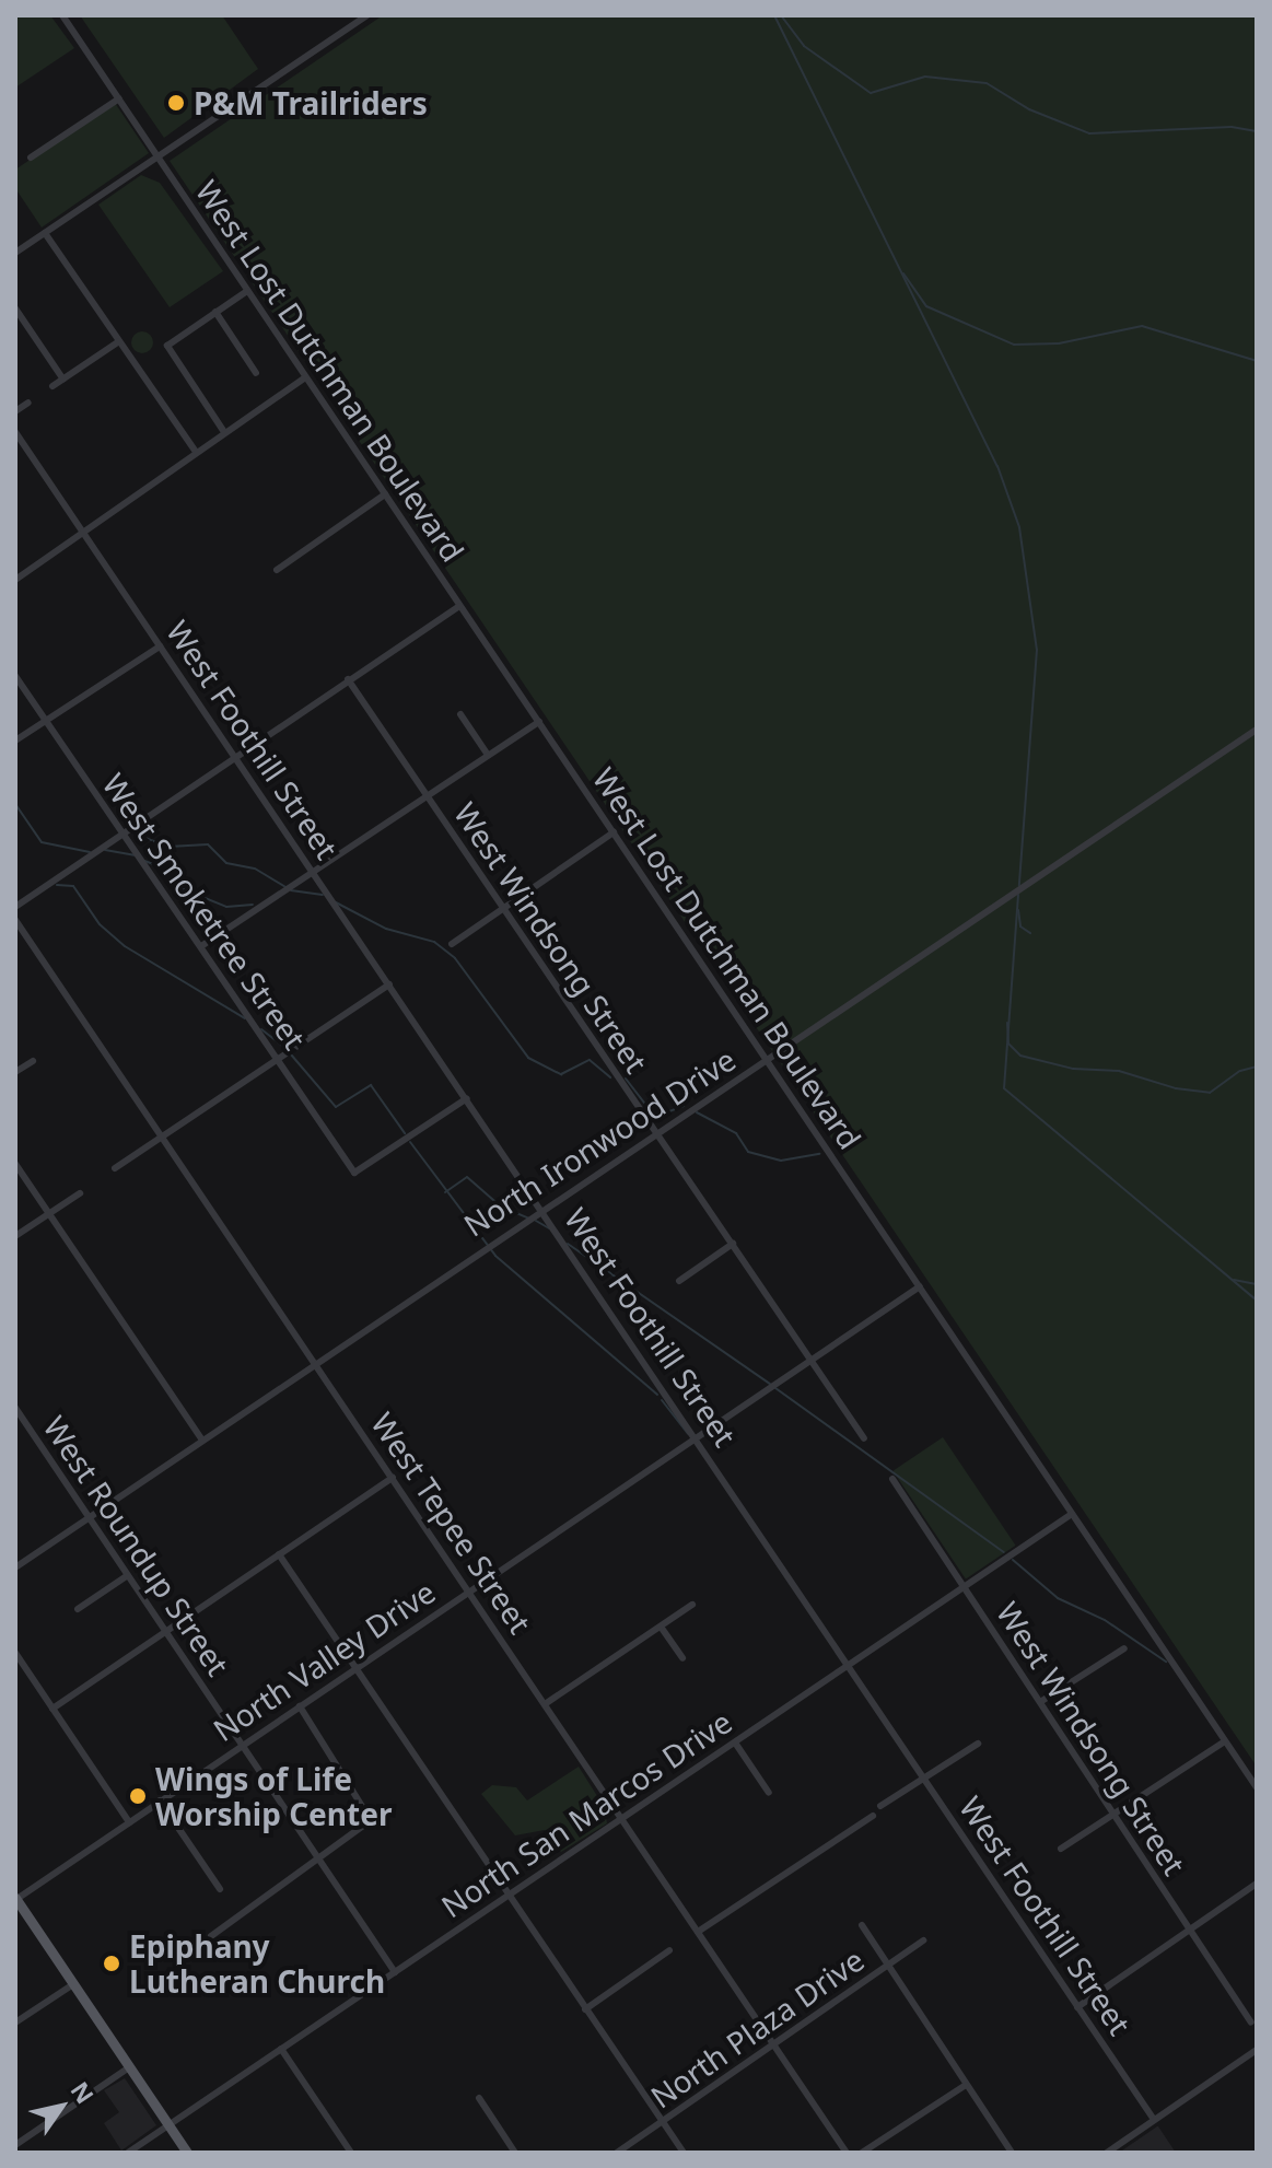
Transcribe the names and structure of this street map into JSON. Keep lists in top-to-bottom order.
{
  "streets": {
    "street": [
      "West Lost Dutchman Boulevard",
      "West Foothill Street",
      "West Smoketree Street",
      "West Windsong Street",
      "North Ironwood Drive",
      "West Tepee Street",
      "West Roundup Street",
      "North Valley Drive",
      "North San Marcos Drive",
      "North Plaza Drive"
    ]
  },
  "crossings": [
    ["West Lost Dutchman Boulevard", "North Ironwood Drive"],
    ["West Lost Dutchman Boulevard", "North Valley Drive"],
    ["West Lost Dutchman Boulevard", "North San Marcos Drive"],
    ["West Foothill Street", "West Smoketree Street"],
    ["West Foothill Street", "North Ironwood Drive"],
    ["West Foothill Street", "North Valley Drive"],
    ["West Foothill Street", "North San Marcos Drive"],
    ["West Windsong Street", "North Ironwood Drive"],
    ["West Windsong Street", "North Valley Drive"],
    ["West Windsong Street", "North San Marcos Drive"],
    ["North Ironwood Drive", "West Tepee Street"],
    ["North Ironwood Drive", "West Roundup Street"],
    ["West Tepee Street", "North Valley Drive"],
    ["West Tepee Street", "North San Marcos Drive"],
    ["West Tepee Street", "North Plaza Drive"],
    ["West Roundup Street", "North Valley Drive"],
    ["West Roundup Street", "North San Marcos Drive"]
  ],
  "places": ["P&M Trailriders", "Wings of Life Worship Center", "Epiphany Lutheran Church"],
  "north": "top right"
}
